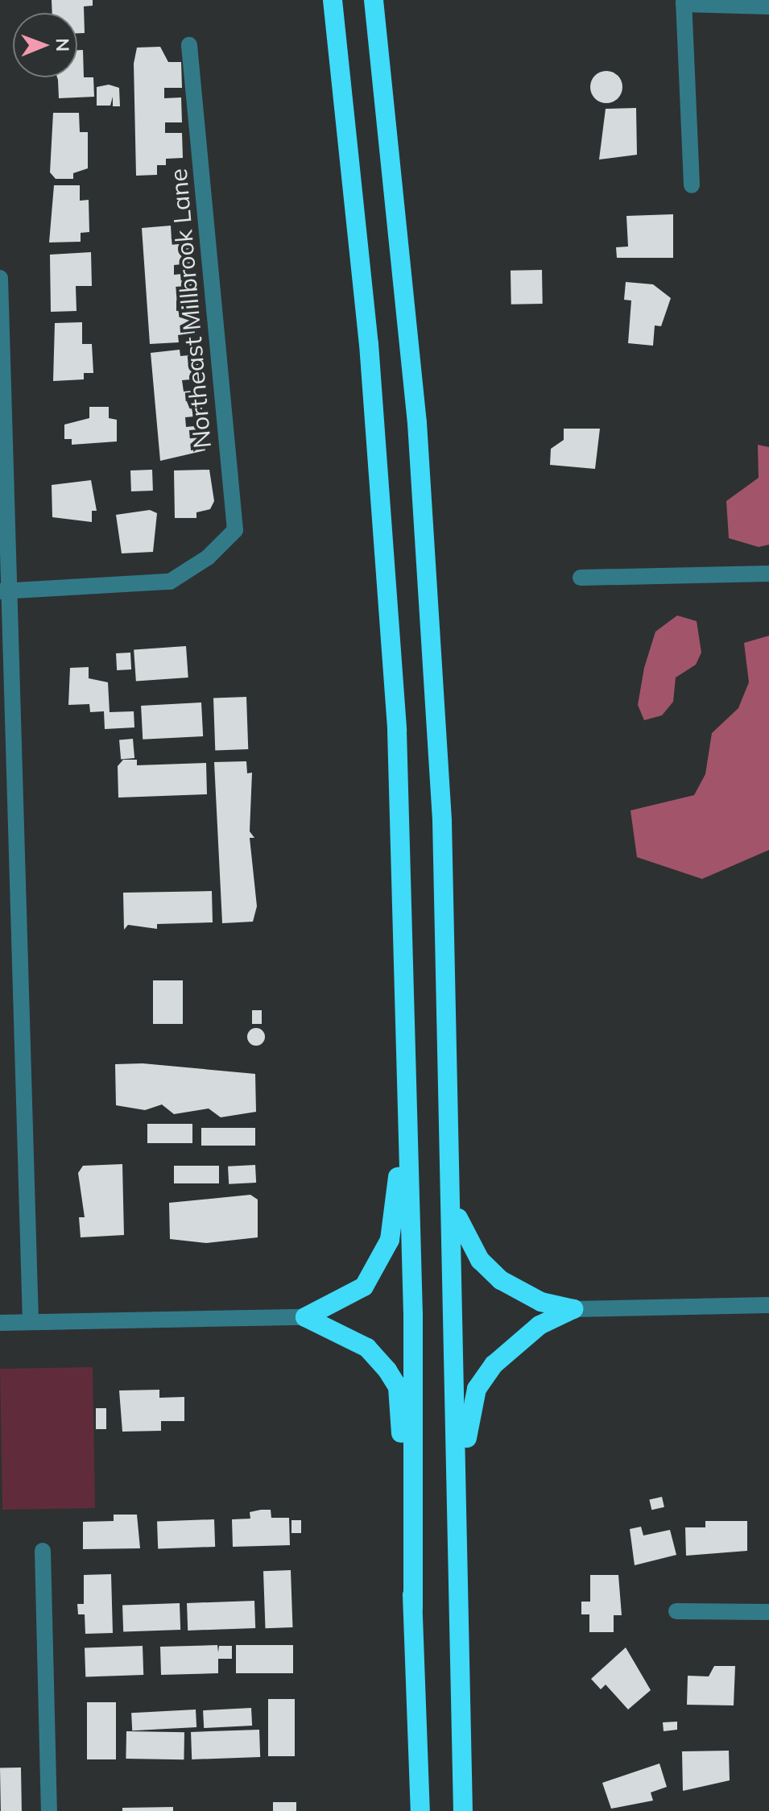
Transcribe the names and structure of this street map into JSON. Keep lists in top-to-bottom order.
{
  "streets": {
    "street": ["Northeast Millbrook Lane"]
  },
  "north": "right"
}
